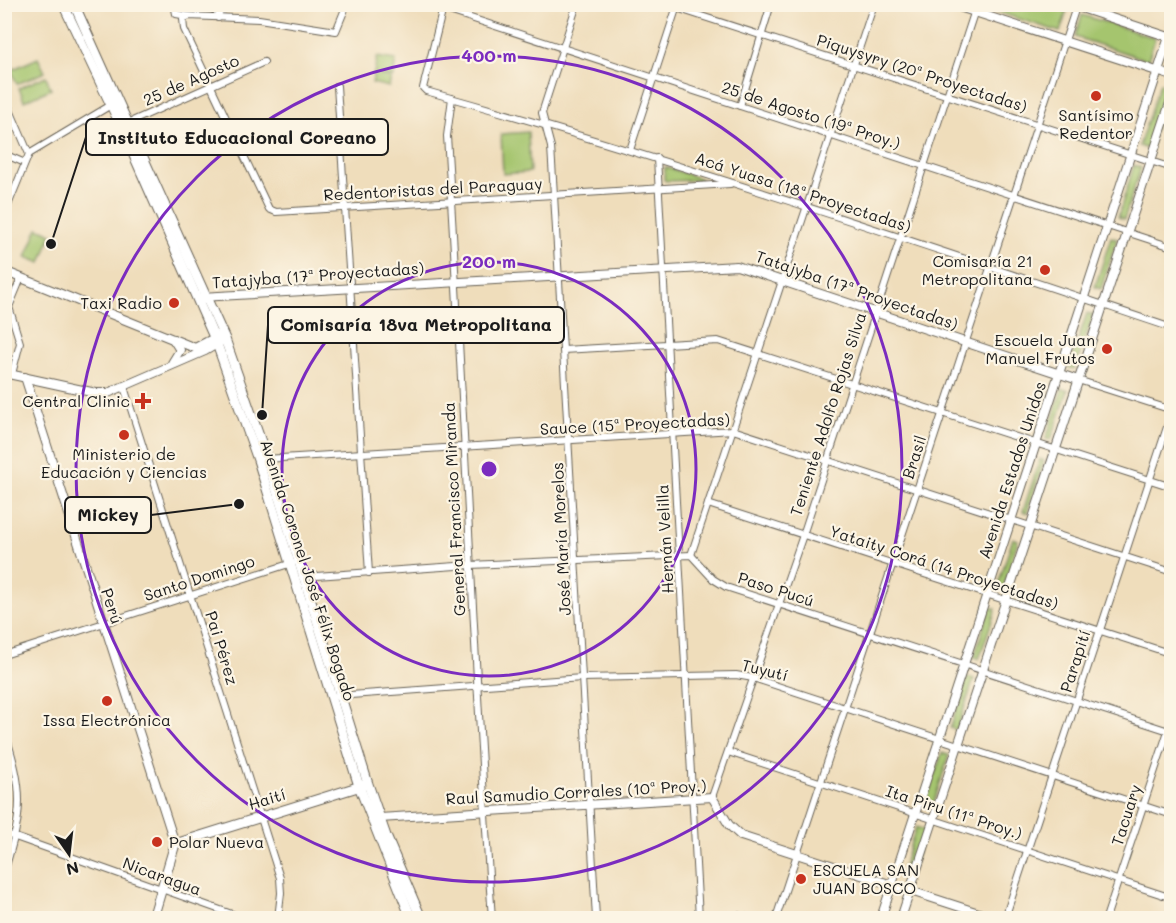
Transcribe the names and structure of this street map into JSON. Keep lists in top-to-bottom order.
{
  "streets": {
    "main road": ["Avenida Coronel José Félix Bogado", "Haití"],
    "street": [
      "Piquysyry (20ª Proyectadas)",
      "25 de Agosto",
      "25 de Agosto (19ª Proy.)",
      "Redentoristas del Paraguay",
      "Acá Yuasa (18ª Proyectadas)",
      "Tatajyba (17ª Proyectadas)",
      "Teniente Adolfo Rojas Silva",
      "Sauce (15ª Proyectadas)",
      "Brasil",
      "Avenida Estados Unidos",
      "General Francisco Miranda",
      "José María Morelos",
      "Hernán Velilla",
      "Yataity Corá (14 Proyectadas)",
      "Santo Domingo",
      "Paso Pucú",
      "Perú",
      "Pai Pérez",
      "Parapití",
      "Tuyutí",
      "Raul Samudio Corrales (10ª Proy.)",
      "Ita Piru (11ª Proy.)",
      "Tacuary",
      "Nicaragua"
    ]
  },
  "crossings": [
    ["Piquysyry (20ª Proyectadas)", "Teniente Adolfo Rojas Silva"],
    ["Piquysyry (20ª Proyectadas)", "Brasil"],
    ["Piquysyry (20ª Proyectadas)", "Avenida Estados Unidos"],
    ["25 de Agosto", "Redentoristas del Paraguay"],
    ["25 de Agosto", "Avenida Coronel José Félix Bogado"],
    ["25 de Agosto (19ª Proy.)", "Acá Yuasa (18ª Proyectadas)"],
    ["25 de Agosto (19ª Proy.)", "Teniente Adolfo Rojas Silva"],
    ["25 de Agosto (19ª Proy.)", "Brasil"],
    ["25 de Agosto (19ª Proy.)", "Avenida Estados Unidos"],
    ["Redentoristas del Paraguay", "Acá Yuasa (18ª Proyectadas)"],
    ["Redentoristas del Paraguay", "General Francisco Miranda"],
    ["Redentoristas del Paraguay", "José María Morelos"],
    ["Redentoristas del Paraguay", "Hernán Velilla"],
    ["Acá Yuasa (18ª Proyectadas)", "Teniente Adolfo Rojas Silva"],
    ["Acá Yuasa (18ª Proyectadas)", "Brasil"],
    ["Acá Yuasa (18ª Proyectadas)", "Avenida Estados Unidos"],
    ["Acá Yuasa (18ª Proyectadas)", "General Francisco Miranda"],
    ["Acá Yuasa (18ª Proyectadas)", "José María Morelos"],
    ["Acá Yuasa (18ª Proyectadas)", "Hernán Velilla"],
    ["Tatajyba (17ª Proyectadas)", "Teniente Adolfo Rojas Silva"],
    ["Tatajyba (17ª Proyectadas)", "Brasil"],
    ["Tatajyba (17ª Proyectadas)", "Avenida Estados Unidos"],
    ["Tatajyba (17ª Proyectadas)", "General Francisco Miranda"],
    ["Tatajyba (17ª Proyectadas)", "José María Morelos"],
    ["Tatajyba (17ª Proyectadas)", "Hernán Velilla"],
    ["Tatajyba (17ª Proyectadas)", "Avenida Coronel José Félix Bogado"],
    ["Tatajyba (17ª Proyectadas)", "Parapití"],
    ["Teniente Adolfo Rojas Silva", "Sauce (15ª Proyectadas)"],
    ["Teniente Adolfo Rojas Silva", "Yataity Corá (14 Proyectadas)"],
    ["Teniente Adolfo Rojas Silva", "Paso Pucú"],
    ["Teniente Adolfo Rojas Silva", "Tuyutí"],
    ["Teniente Adolfo Rojas Silva", "Raul Samudio Corrales (10ª Proy.)"],
    ["Teniente Adolfo Rojas Silva", "Ita Piru (11ª Proy.)"],
    ["Sauce (15ª Proyectadas)", "Brasil"],
    ["Sauce (15ª Proyectadas)", "Avenida Estados Unidos"],
    ["Sauce (15ª Proyectadas)", "General Francisco Miranda"],
    ["Sauce (15ª Proyectadas)", "José María Morelos"],
    ["Sauce (15ª Proyectadas)", "Hernán Velilla"],
    ["Sauce (15ª Proyectadas)", "Avenida Coronel José Félix Bogado"],
    ["Sauce (15ª Proyectadas)", "Parapití"],
    ["Brasil", "Yataity Corá (14 Proyectadas)"],
    ["Brasil", "Paso Pucú"],
    ["Brasil", "Tuyutí"],
    ["Brasil", "Raul Samudio Corrales (10ª Proy.)"],
    ["Brasil", "Ita Piru (11ª Proy.)"],
    ["Avenida Estados Unidos", "Yataity Corá (14 Proyectadas)"],
    ["Avenida Estados Unidos", "Paso Pucú"],
    ["Avenida Estados Unidos", "Tuyutí"],
    ["Avenida Estados Unidos", "Raul Samudio Corrales (10ª Proy.)"],
    ["Avenida Estados Unidos", "Ita Piru (11ª Proy.)"],
    ["General Francisco Miranda", "Tuyutí"],
    ["General Francisco Miranda", "Raul Samudio Corrales (10ª Proy.)"],
    ["José María Morelos", "Tuyutí"],
    ["José María Morelos", "Raul Samudio Corrales (10ª Proy.)"],
    ["Hernán Velilla", "Tuyutí"],
    ["Hernán Velilla", "Raul Samudio Corrales (10ª Proy.)"],
    ["Yataity Corá (14 Proyectadas)", "Parapití"],
    ["Avenida Coronel José Félix Bogado", "Santo Domingo"],
    ["Avenida Coronel José Félix Bogado", "Tuyutí"],
    ["Avenida Coronel José Félix Bogado", "Raul Samudio Corrales (10ª Proy.)"],
    ["Avenida Coronel José Félix Bogado", "Haití"],
    ["Santo Domingo", "Perú"],
    ["Santo Domingo", "Pai Pérez"],
    ["Paso Pucú", "Parapití"],
    ["Paso Pucú", "Tacuary"],
    ["Perú", "Haití"],
    ["Pai Pérez", "Haití"],
    ["Parapití", "Tuyutí"],
    ["Parapití", "Ita Piru (11ª Proy.)"],
    ["Tuyutí", "Tacuary"],
    ["Ita Piru (11ª Proy.)", "Tacuary"]
  ],
  "places": {
    "other": [
      "Santísimo Redentor",
      "Instituto Educacional Coreano",
      "Comisaría 21 Metropolitana",
      "Taxi Radio",
      "Escuela Juan Manuel Frutos",
      "Comisaría 18va Metropolitana",
      "Ministerio de Educación y Ciencias",
      "Mickey",
      "Issa Electrónica",
      "Polar Nueva",
      "ESCUELA SAN JUAN BOSCO"
    ],
    "health": ["Central Clinic"]
  },
  "north": "bottom",
  "rings": ["400 m", "200 m"]
}
